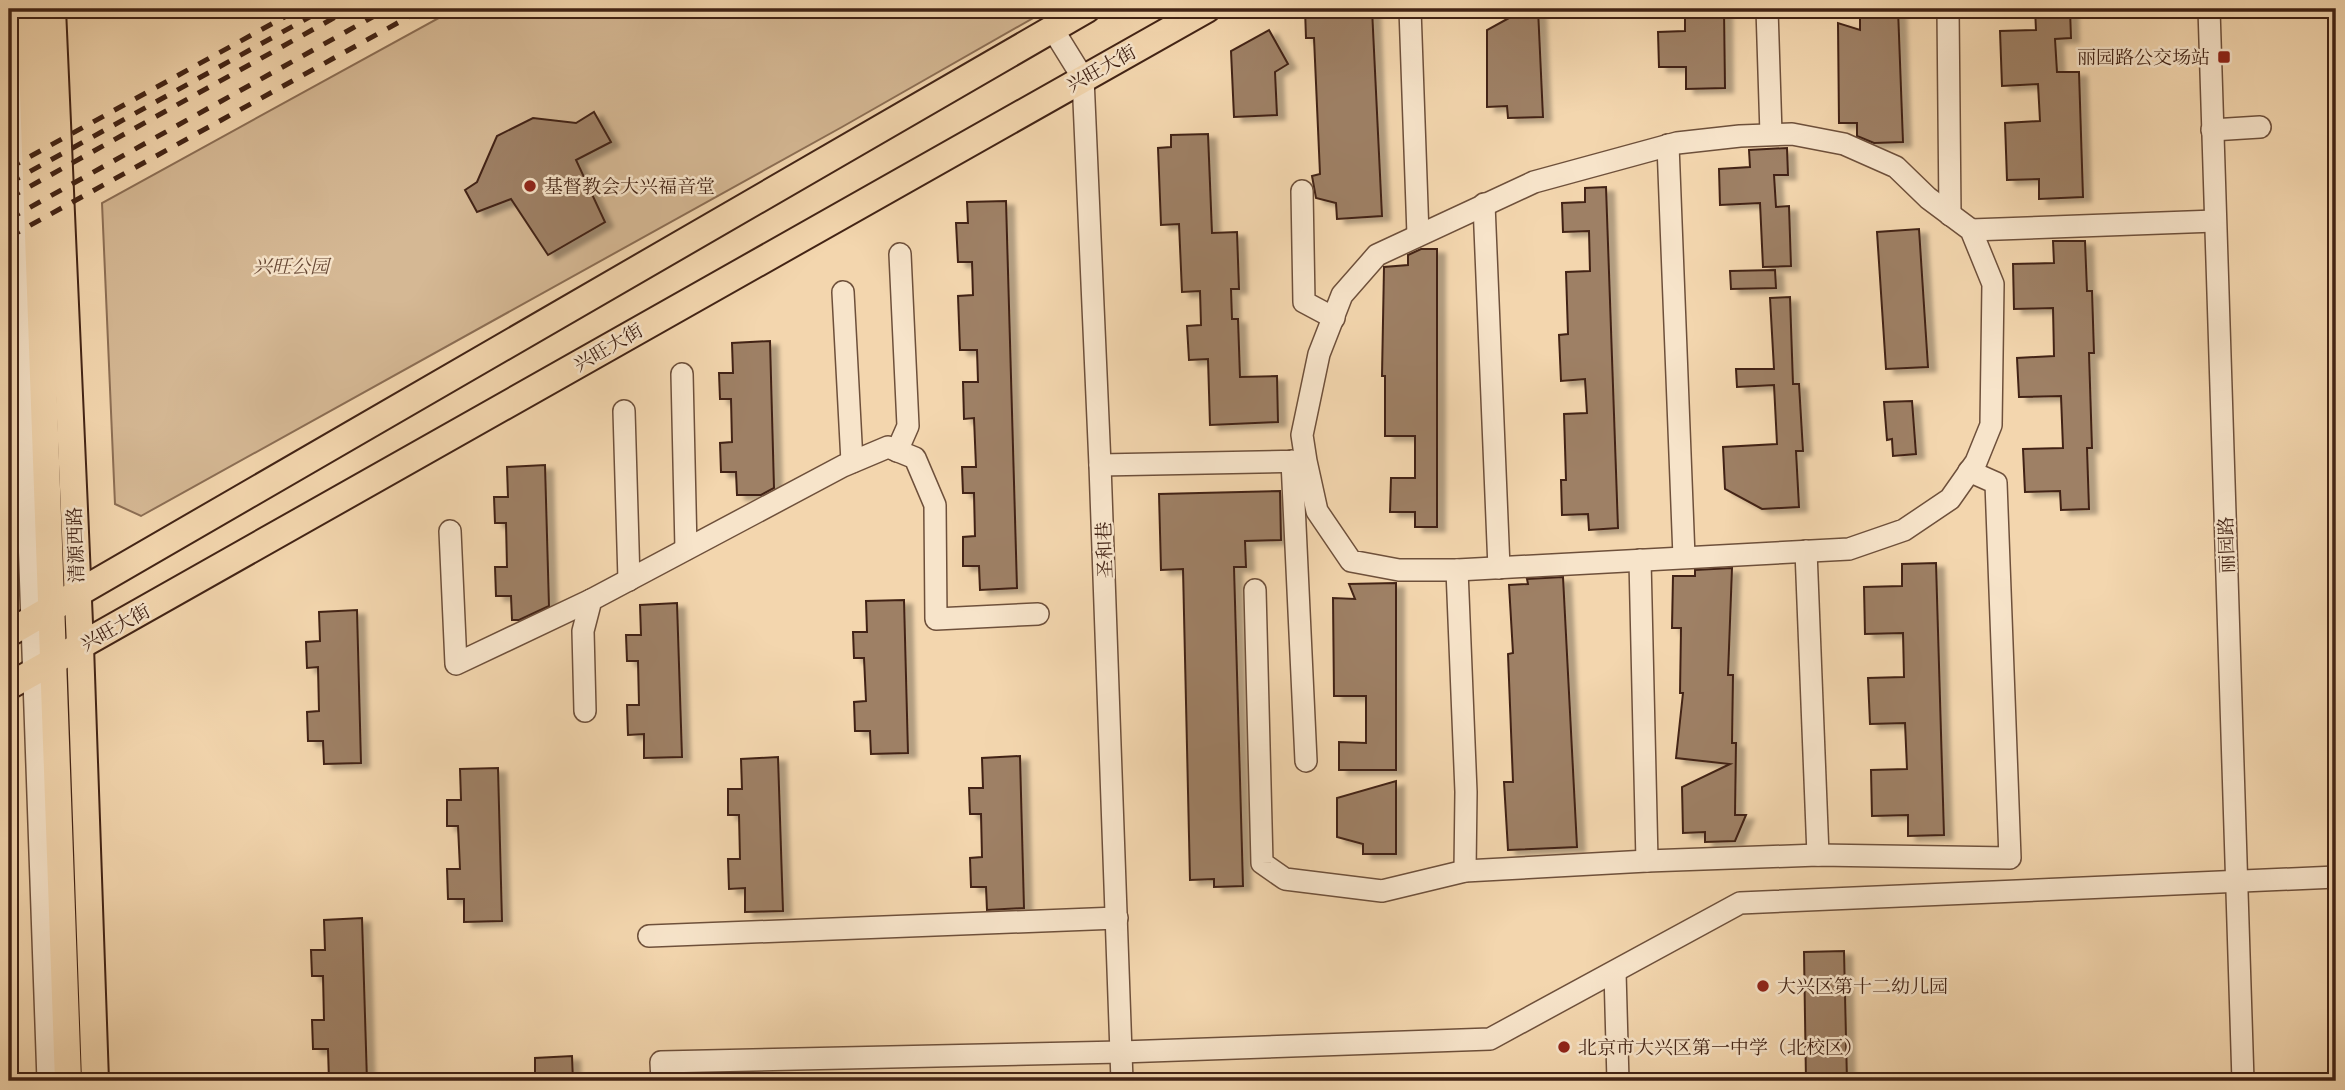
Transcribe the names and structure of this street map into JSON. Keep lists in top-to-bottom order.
{
  "streets": {
    "main road": ["兴旺大街", "清源西路"],
    "street": ["丽园路", "圣和巷"]
  },
  "crossings": [
    ["兴旺大街", "清源西路"],
    ["兴旺大街", "圣和巷"]
  ],
  "parks": ["兴旺公园"],
  "places": {
    "transit": ["丽园路公交场站"],
    "other": ["基督教会大兴福音堂", "大兴区第十二幼儿园", "北京市大兴区第一中学（北校区）"]
  }
}
